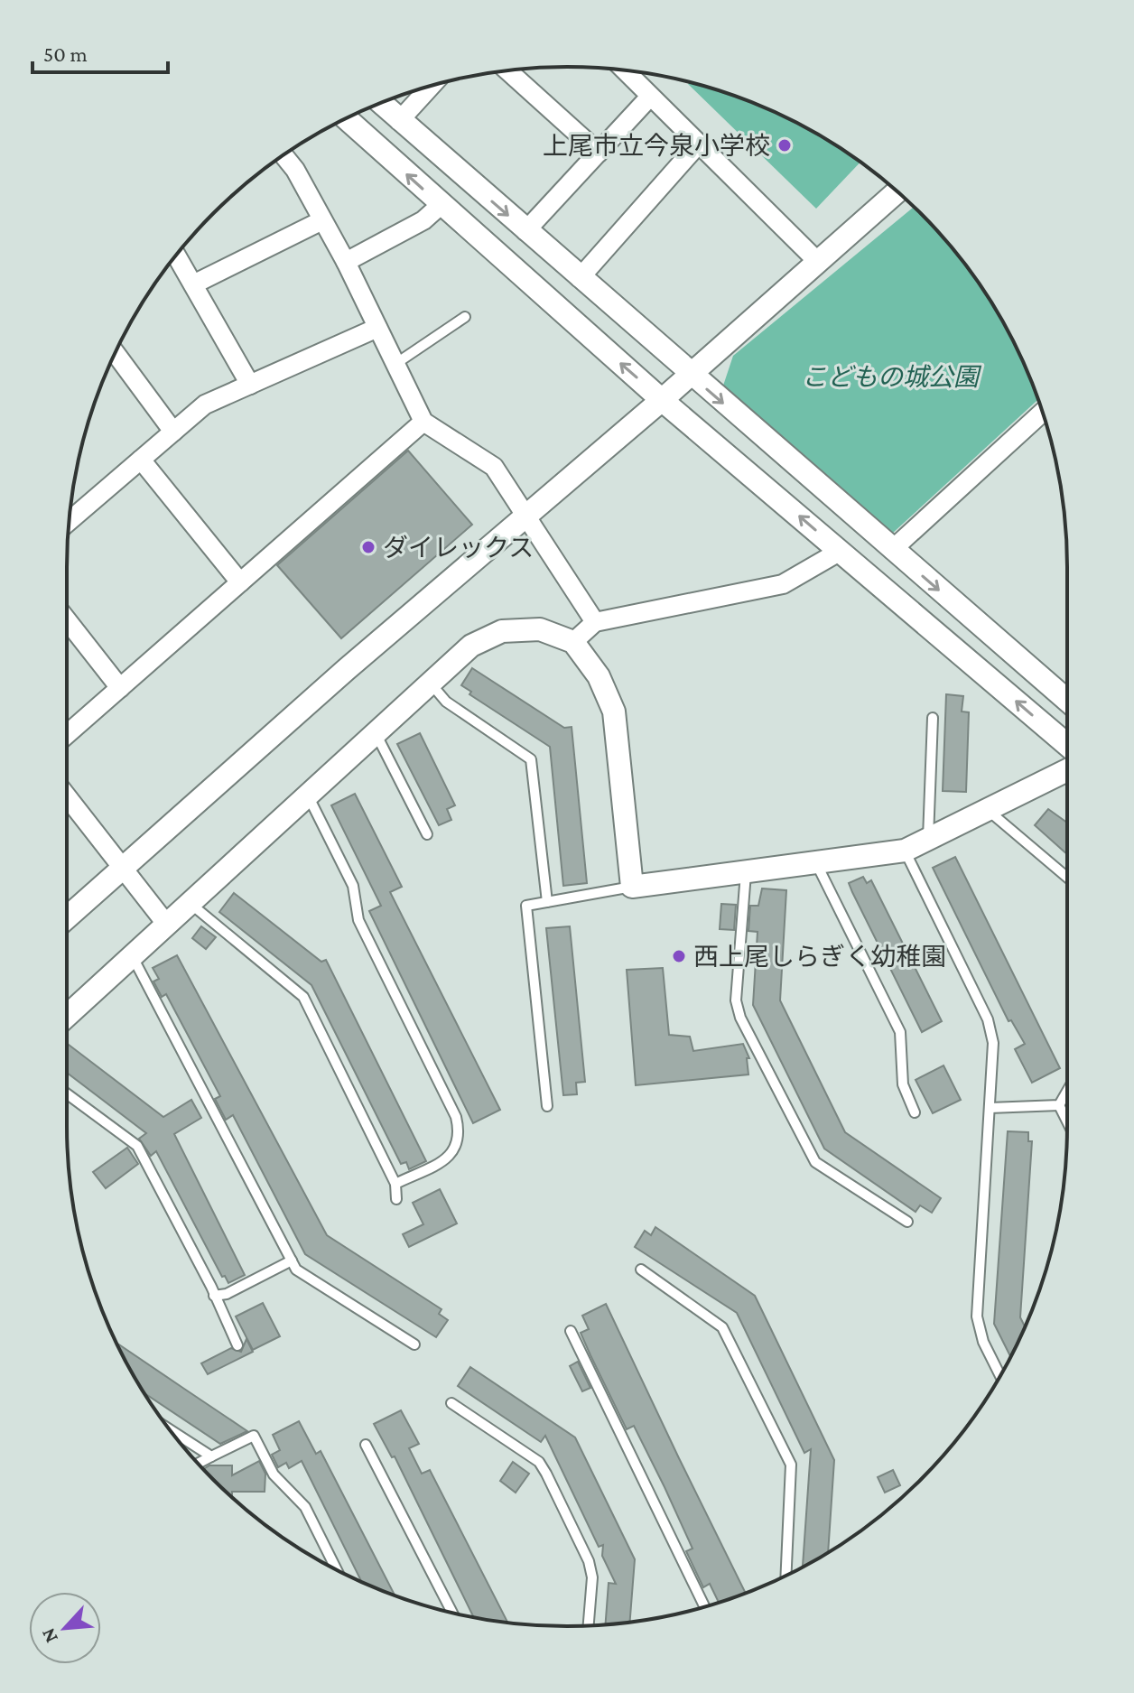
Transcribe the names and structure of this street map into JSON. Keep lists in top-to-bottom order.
{
  "parks": ["こどもの城公園"],
  "places": ["上尾市立今泉小学校", "ダイレックス", "西上尾しらぎく幼稚園"],
  "scale_bar": "50 m",
  "north": "bottom left"
}
